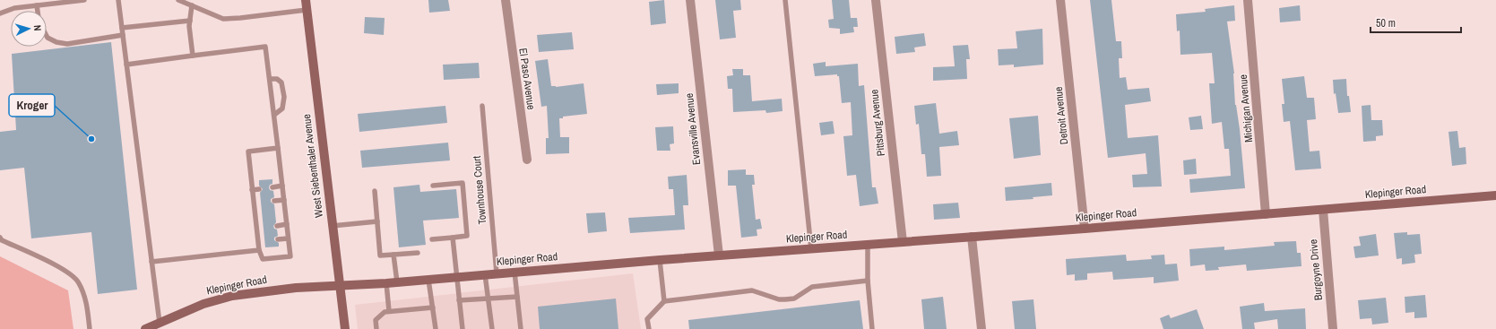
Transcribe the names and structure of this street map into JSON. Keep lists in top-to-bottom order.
{
  "streets": {
    "street": [
      "El Paso Avenue",
      "Michigan Avenue",
      "Detroit Avenue",
      "Pittsburg Avenue",
      "Evansville Avenue",
      "West Siebenthaler Avenue",
      "Klepinger Road",
      "Burgoyne Drive"
    ],
    "lane": ["Townhouse Court"]
  },
  "crossings": [
    ["Michigan Avenue", "Klepinger Road"],
    ["Detroit Avenue", "Klepinger Road"],
    ["Pittsburg Avenue", "Klepinger Road"],
    ["Evansville Avenue", "Klepinger Road"],
    ["West Siebenthaler Avenue", "Klepinger Road"],
    ["Townhouse Court", "Klepinger Road"],
    ["Klepinger Road", "Burgoyne Drive"]
  ],
  "places": ["Kroger"],
  "scale_bar": "50 m",
  "north": "right"
}
